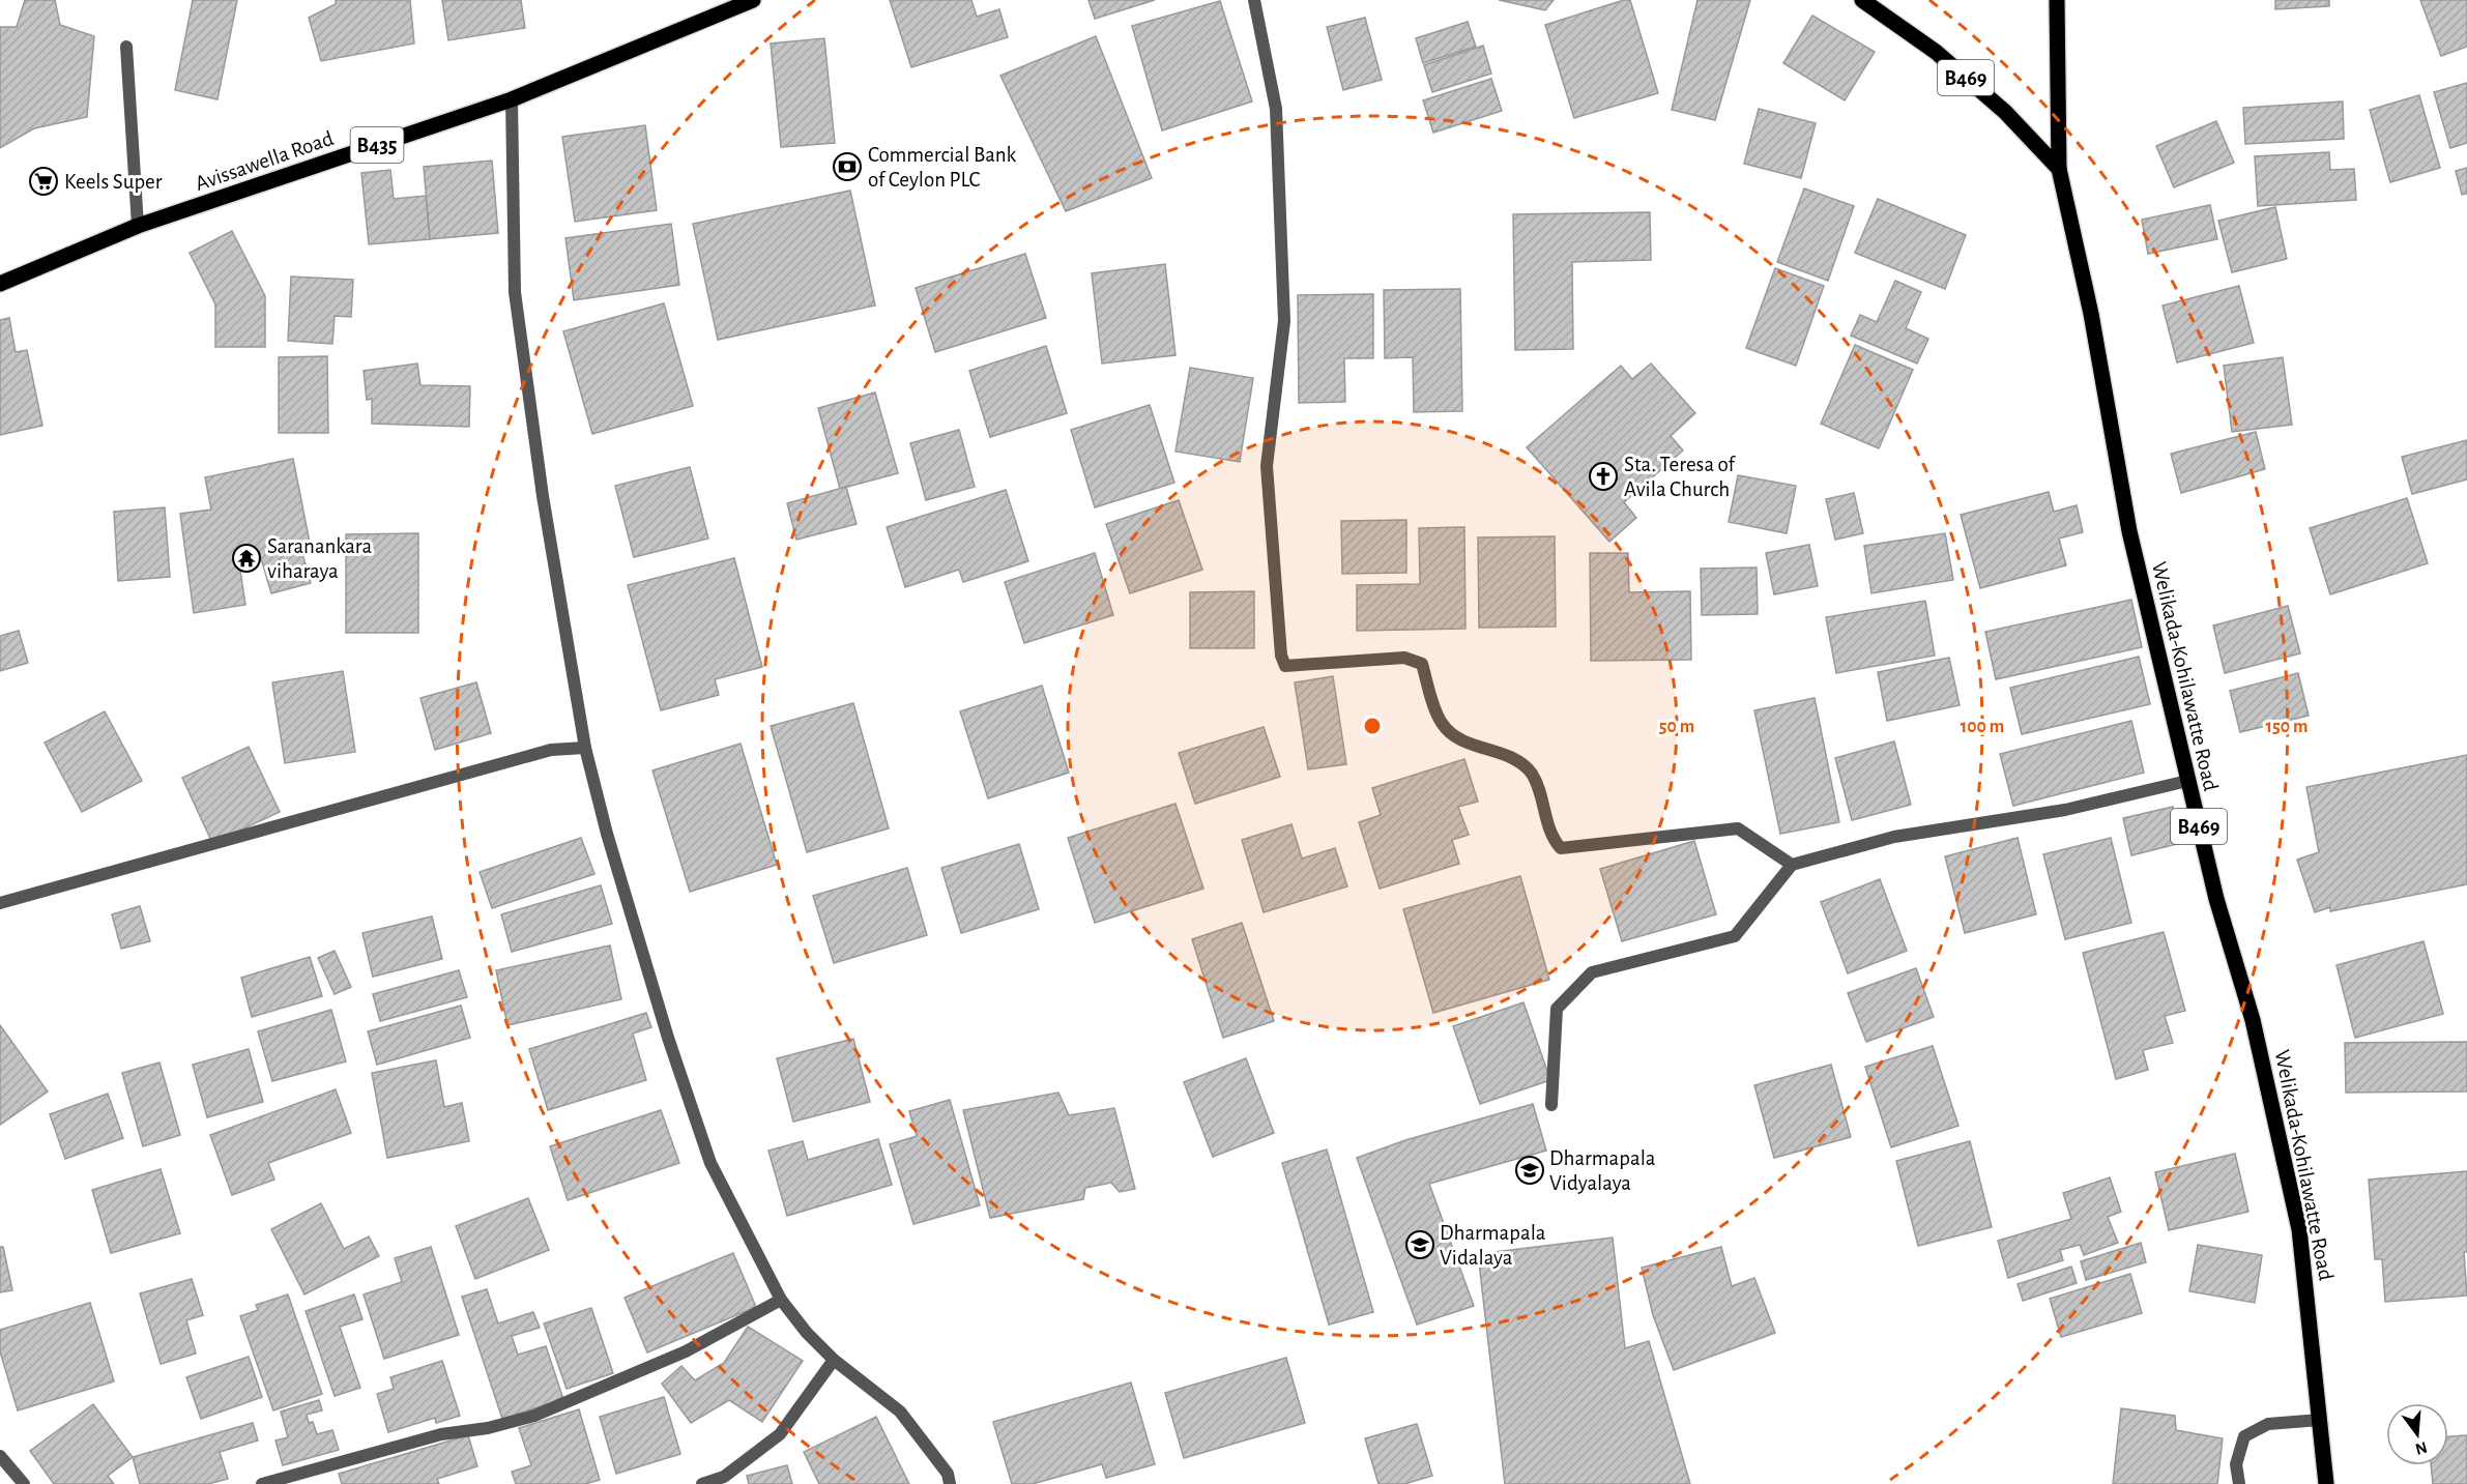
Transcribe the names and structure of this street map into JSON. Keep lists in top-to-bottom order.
{
  "streets": {
    "main road": [
      "B469",
      "B435",
      "Avissawella Road",
      "Welikada-Kohilawatte Road"
    ]
  },
  "crossings": [
    ["B469", "Welikada-Kohilawatte Road"]
  ],
  "places": {
    "bank": ["Commercial Bank of Ceylon PLC"],
    "supermarket": ["Keels Super"],
    "church": ["Sta. Teresa of Avila Church"],
    "temple": ["Saranankara viharaya"],
    "school or university": ["Dharmapala Vidyalaya", "Dharmapala Vidalaya"]
  },
  "north": "bottom",
  "rings": ["50 m", "100 m", "150 m"]
}
